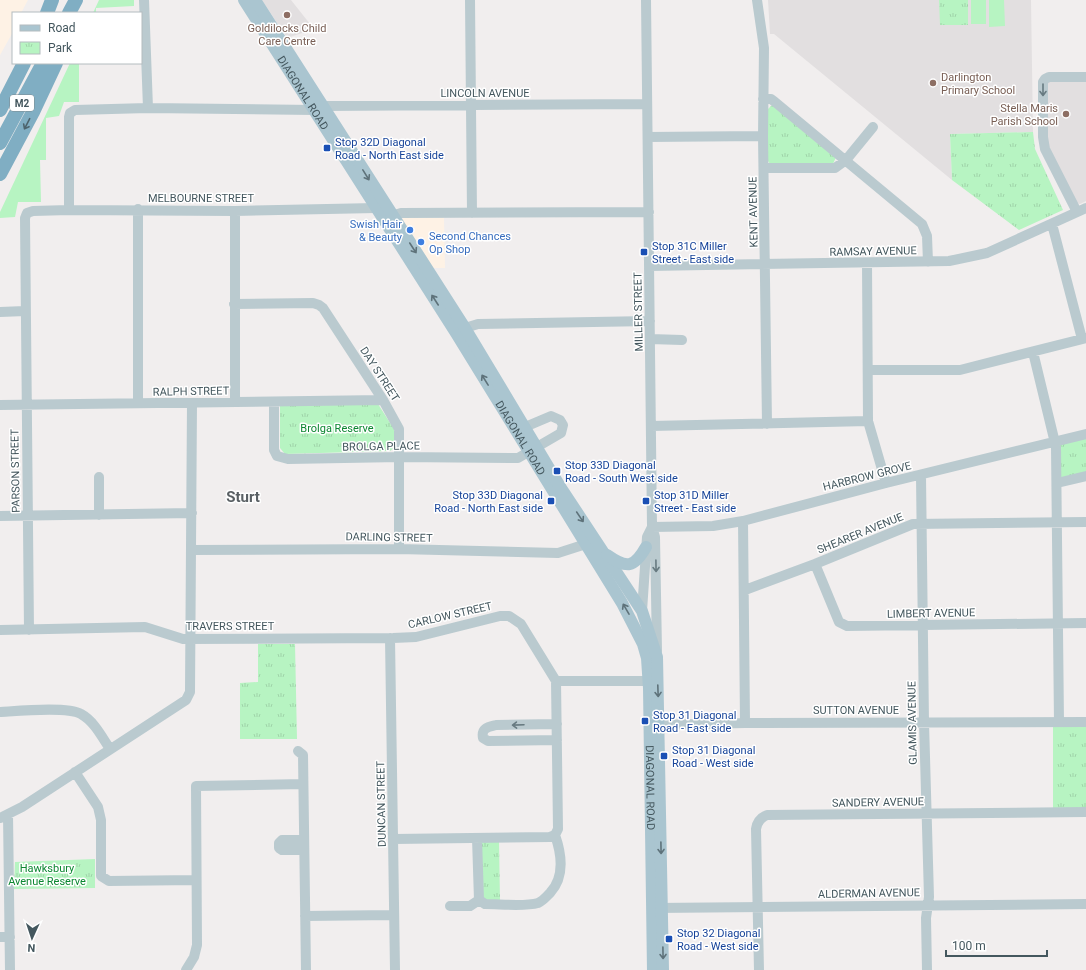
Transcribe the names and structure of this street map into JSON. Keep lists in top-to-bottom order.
{
  "streets": {
    "highway": ["M2"],
    "main road": ["DIAGONAL ROAD"],
    "street": [
      "LINCOLN AVENUE",
      "MELBOURNE STREET",
      "KENT AVENUE",
      "RAMSAY AVENUE",
      "MILLER STREET",
      "DAY STREET",
      "RALPH STREET",
      "BROLGA PLACE",
      "PARSON STREET",
      "HARBROW GROVE",
      "SHEARER AVENUE",
      "DARLING STREET",
      "LIMBERT AVENUE",
      "CARLOW STREET",
      "TRAVERS STREET",
      "SUTTON AVENUE",
      "GLAMIS AVENUE",
      "SANDERY AVENUE",
      "DUNCAN STREET",
      "ALDERMAN AVENUE"
    ]
  },
  "crossings": [
    ["DIAGONAL ROAD", "LINCOLN AVENUE"],
    ["DIAGONAL ROAD", "MELBOURNE STREET"],
    ["DIAGONAL ROAD", "MILLER STREET"],
    ["DIAGONAL ROAD", "BROLGA PLACE"],
    ["DIAGONAL ROAD", "DARLING STREET"],
    ["DIAGONAL ROAD", "SUTTON AVENUE"],
    ["DIAGONAL ROAD", "ALDERMAN AVENUE"],
    ["LINCOLN AVENUE", "MELBOURNE STREET"],
    ["LINCOLN AVENUE", "MILLER STREET"],
    ["MELBOURNE STREET", "PARSON STREET"],
    ["KENT AVENUE", "RAMSAY AVENUE"],
    ["RAMSAY AVENUE", "MILLER STREET"],
    ["MILLER STREET", "HARBROW GROVE"],
    ["DAY STREET", "RALPH STREET"],
    ["DAY STREET", "BROLGA PLACE"],
    ["DAY STREET", "DARLING STREET"],
    ["RALPH STREET", "BROLGA PLACE"],
    ["RALPH STREET", "PARSON STREET"],
    ["PARSON STREET", "TRAVERS STREET"],
    ["HARBROW GROVE", "GLAMIS AVENUE"],
    ["SHEARER AVENUE", "LIMBERT AVENUE"],
    ["SHEARER AVENUE", "GLAMIS AVENUE"],
    ["LIMBERT AVENUE", "GLAMIS AVENUE"],
    ["CARLOW STREET", "TRAVERS STREET"],
    ["CARLOW STREET", "DUNCAN STREET"],
    ["TRAVERS STREET", "DUNCAN STREET"],
    ["SUTTON AVENUE", "GLAMIS AVENUE"],
    ["GLAMIS AVENUE", "SANDERY AVENUE"],
    ["GLAMIS AVENUE", "ALDERMAN AVENUE"],
    ["SANDERY AVENUE", "ALDERMAN AVENUE"]
  ],
  "districts": ["Sturt"],
  "parks": ["Brolga Reserve", "Hawksbury Avenue Reserve"],
  "places": {
    "other": [
      "Goldilocks Child Care Centre",
      "Darlington Primary School",
      "Stella Maris Parish School",
      "Swish Hair & Beauty",
      "Second Chances Op Shop"
    ],
    "transit": [
      "Stop 32D Diagonal Road - North East side",
      "Stop 31C Miller Street - East side",
      "Stop 33D Diagonal Road - South West side",
      "Stop 33D Diagonal Road - North East side",
      "Stop 31D Miller Street - East side",
      "Stop 31 Diagonal Road - East side",
      "Stop 31 Diagonal Road - West side",
      "Stop 32 Diagonal Road - West side"
    ]
  },
  "legend": ["Road", "Park"],
  "scale_bar": "100 m",
  "north": "bottom"
}
